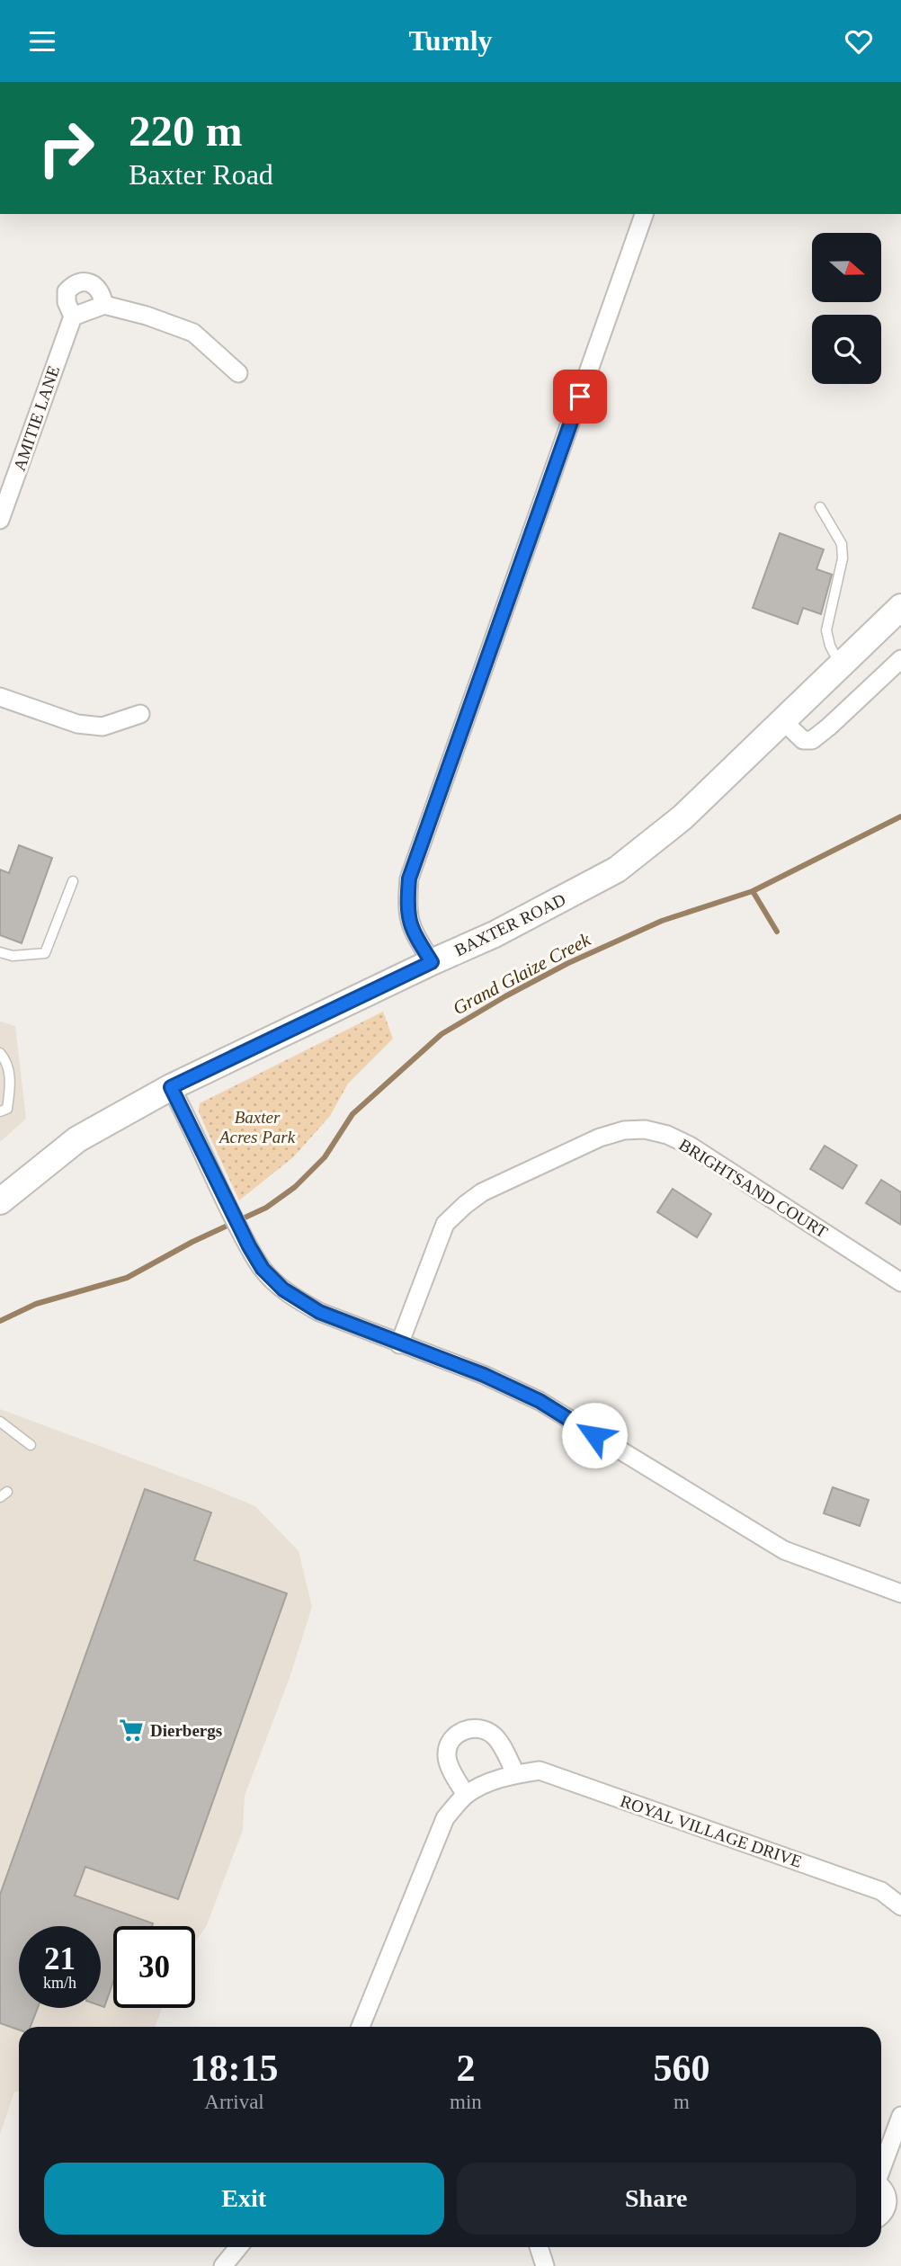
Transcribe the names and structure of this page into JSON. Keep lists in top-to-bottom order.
{
  "streets": {
    "main road": ["BAXTER ROAD"],
    "street": ["AMITIE LANE", "BRIGHTSAND COURT", "ROYAL VILLAGE DRIVE"]
  },
  "water": ["Grand Glaize Creek"],
  "parks": ["Baxter Acres Park"],
  "places": {
    "supermarket": ["Dierbergs"]
  },
  "north": "right",
  "page": {
    "header": "Turnly",
    "turn": ["220 m", "Baxter Road"],
    "speed": "21 km/h",
    "limit": "30",
    "eta": [
      "18:15",
      "Arrival",
      "2",
      "min",
      "560",
      "m"
    ],
    "buttons": ["Exit", "Share"]
  }
}
